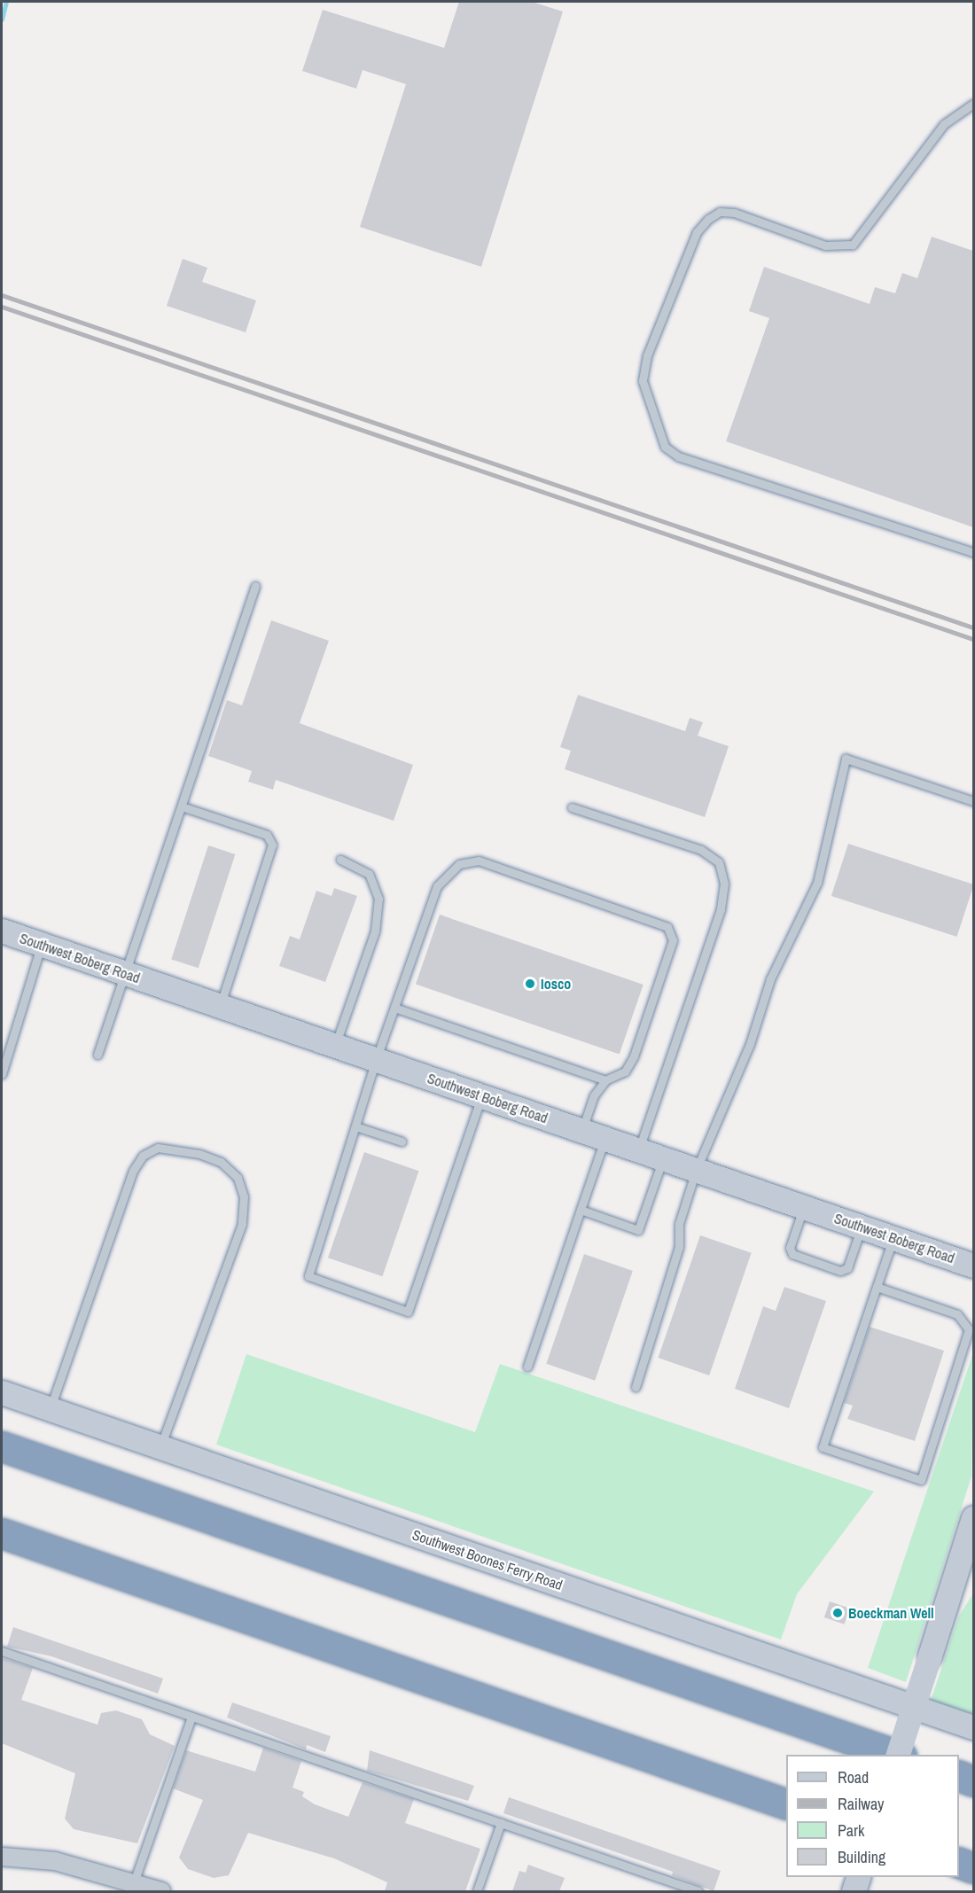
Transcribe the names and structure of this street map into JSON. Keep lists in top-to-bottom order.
{
  "streets": {
    "street": ["Southwest Boberg Road", "Southwest Boones Ferry Road"]
  },
  "places": ["Iosco", "Boeckman Well"],
  "legend": [
    "Road",
    "Railway",
    "Park",
    "Building"
  ]
}
